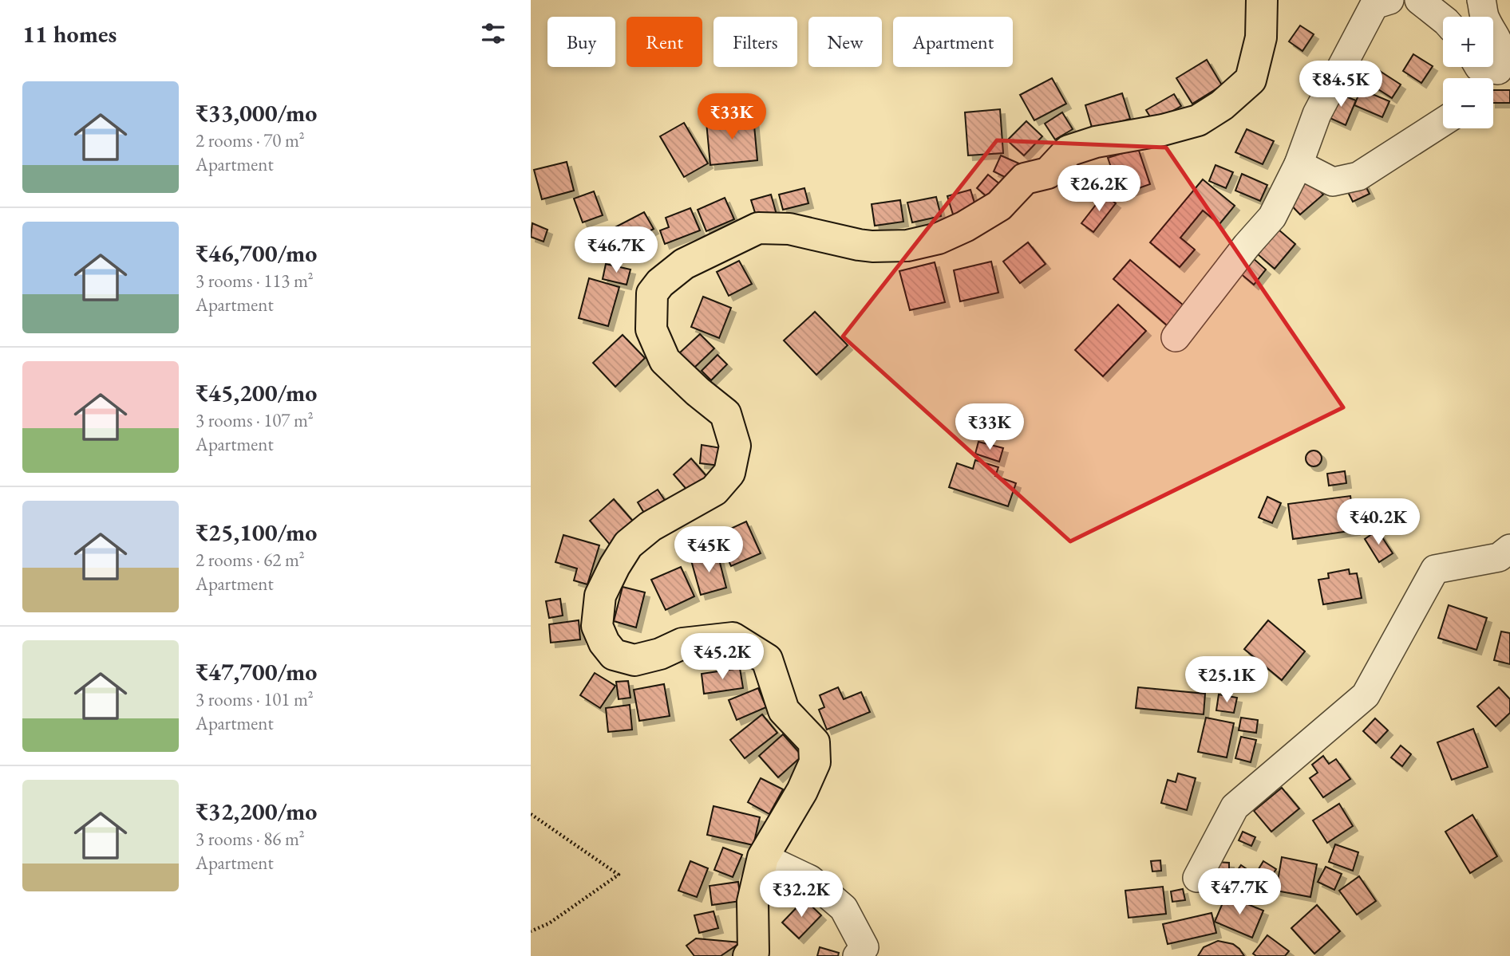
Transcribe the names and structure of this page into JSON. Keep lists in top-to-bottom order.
{
  "page": {
    "heading": "11 homes",
    "map_buttons": ["+", "−"],
    "chip": [
      "Buy",
      "Rent",
      "Filters",
      "New",
      "Apartment"
    ],
    "price": [
      "₹84.5K",
      "₹33K",
      "₹26.2K",
      "₹46.7K",
      "₹33K",
      "₹40.2K",
      "₹45K",
      "₹45.2K",
      "₹25.1K",
      "₹47.7K",
      "₹32.2K"
    ],
    "list": [
      {
        "name": "₹33,000/mo",
        "note": "2 rooms · 70 m² · Apartment"
      },
      {
        "name": "₹46,700/mo",
        "note": "3 rooms · 113 m² · Apartment"
      },
      {
        "name": "₹45,200/mo",
        "note": "3 rooms · 107 m² · Apartment"
      },
      {
        "name": "₹25,100/mo",
        "note": "2 rooms · 62 m² · Apartment"
      },
      {
        "name": "₹47,700/mo",
        "note": "3 rooms · 101 m² · Apartment"
      },
      {
        "name": "₹32,200/mo",
        "note": "3 rooms · 86 m² · Apartment"
      }
    ]
  }
}
